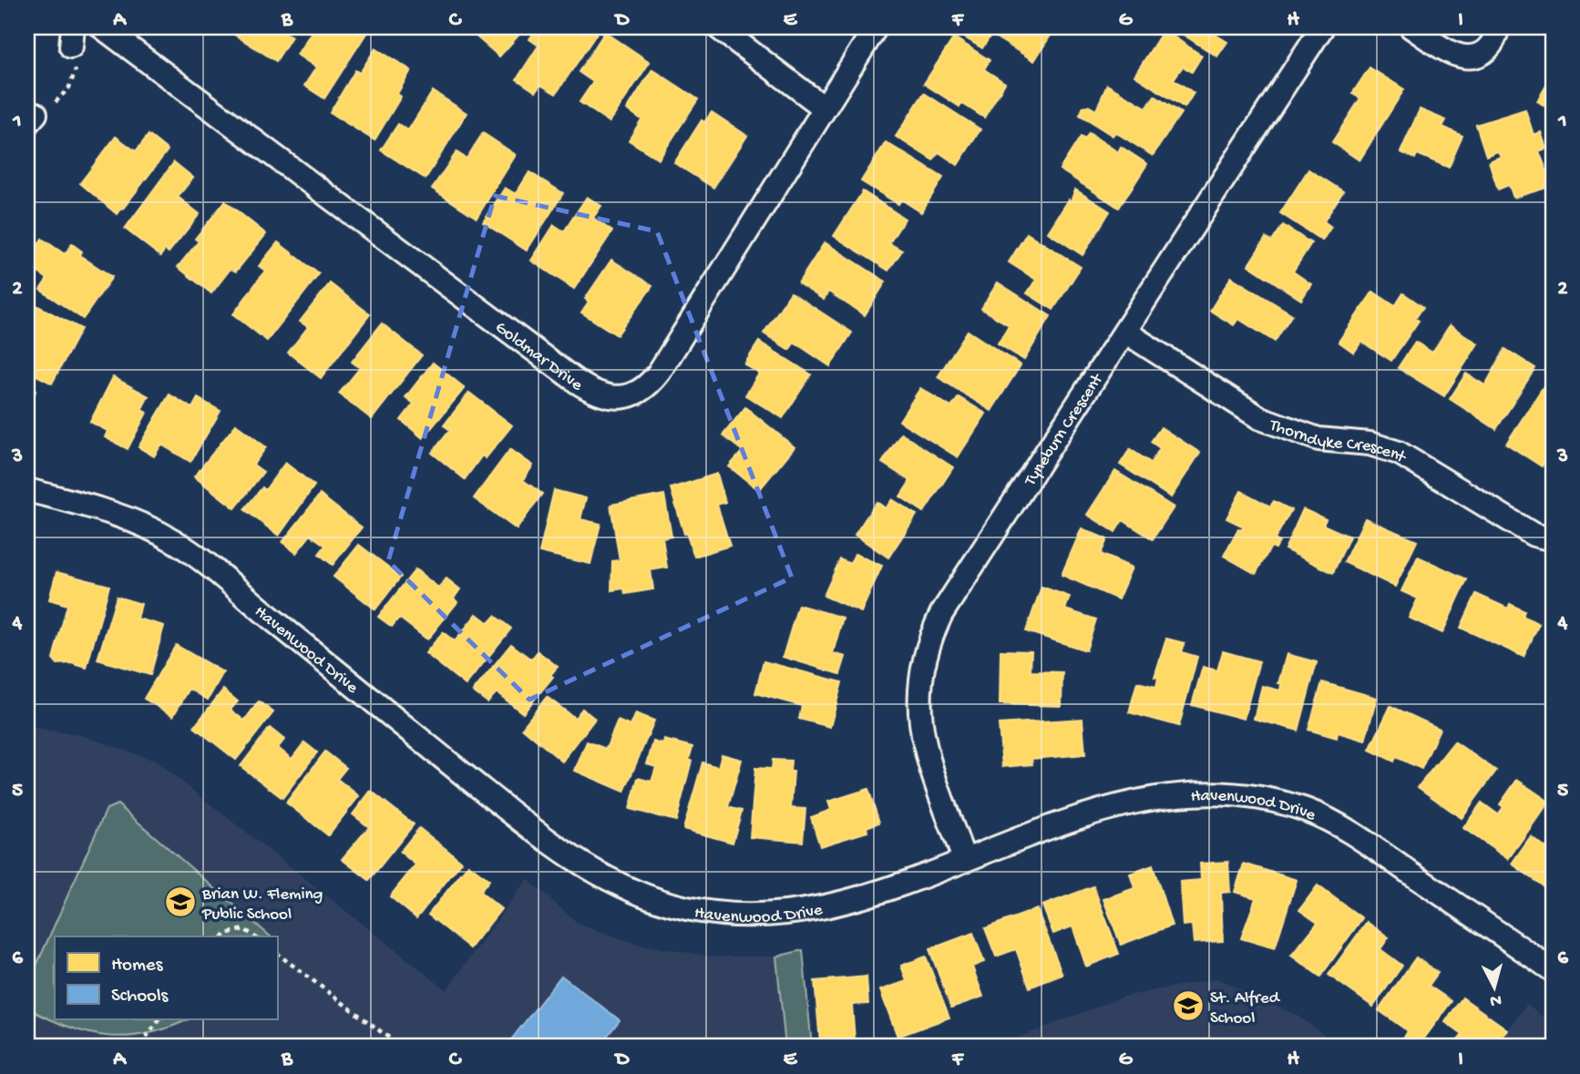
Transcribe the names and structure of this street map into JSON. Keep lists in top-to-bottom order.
{
  "streets": {
    "street": [
      "Goldmar Drive",
      "Tyneburn Crescent",
      "Thorndyke Crescent",
      "Havenwood Drive"
    ]
  },
  "crossings": [
    ["Tyneburn Crescent", "Thorndyke Crescent"],
    ["Tyneburn Crescent", "Havenwood Drive"]
  ],
  "places": {
    "school or university": ["Brian W. Fleming Public School", "St. Alfred School"]
  },
  "legend": ["Homes", "Schools"],
  "north": "bottom",
  "grid": {
    "columns": [
      "A",
      "B",
      "C",
      "D",
      "E",
      "F",
      "G",
      "H",
      "I"
    ],
    "rows": [
      "1",
      "2",
      "3",
      "4",
      "5",
      "6"
    ]
  }
}
